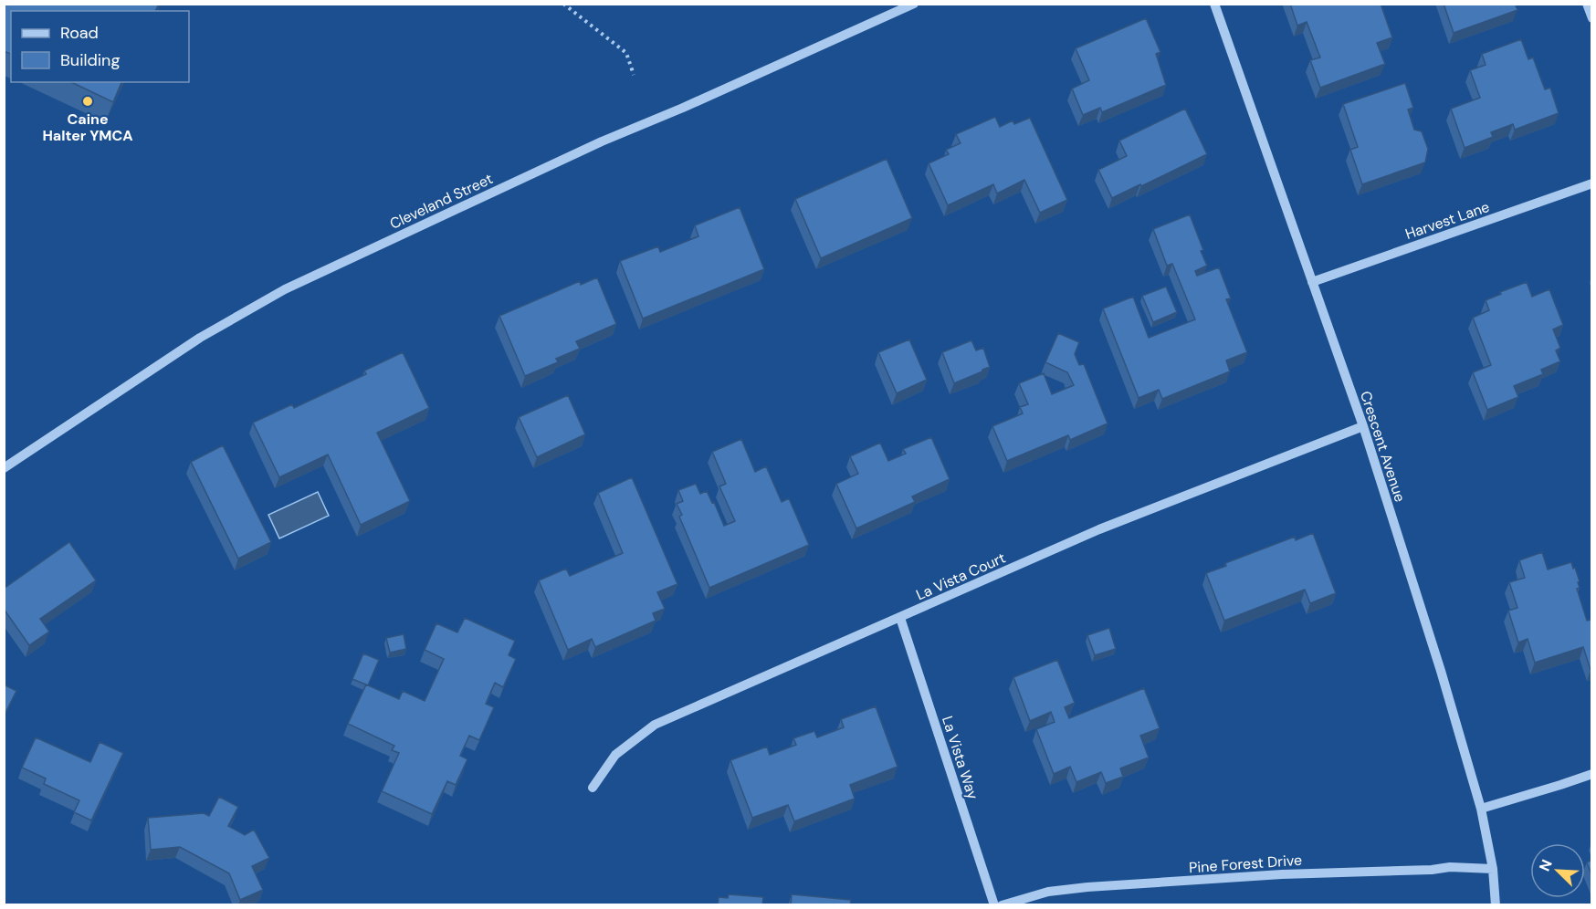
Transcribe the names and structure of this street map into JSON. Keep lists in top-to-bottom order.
{
  "streets": {
    "street": [
      "Cleveland Street",
      "Harvest Lane",
      "Crescent Avenue",
      "La Vista Court",
      "La Vista Way",
      "Pine Forest Drive"
    ]
  },
  "crossings": [
    ["Harvest Lane", "Crescent Avenue"],
    ["Crescent Avenue", "La Vista Court"],
    ["Crescent Avenue", "Pine Forest Drive"],
    ["La Vista Court", "La Vista Way"]
  ],
  "places": ["Caine Halter YMCA"],
  "legend": ["Road", "Building"],
  "north": "top left"
}
